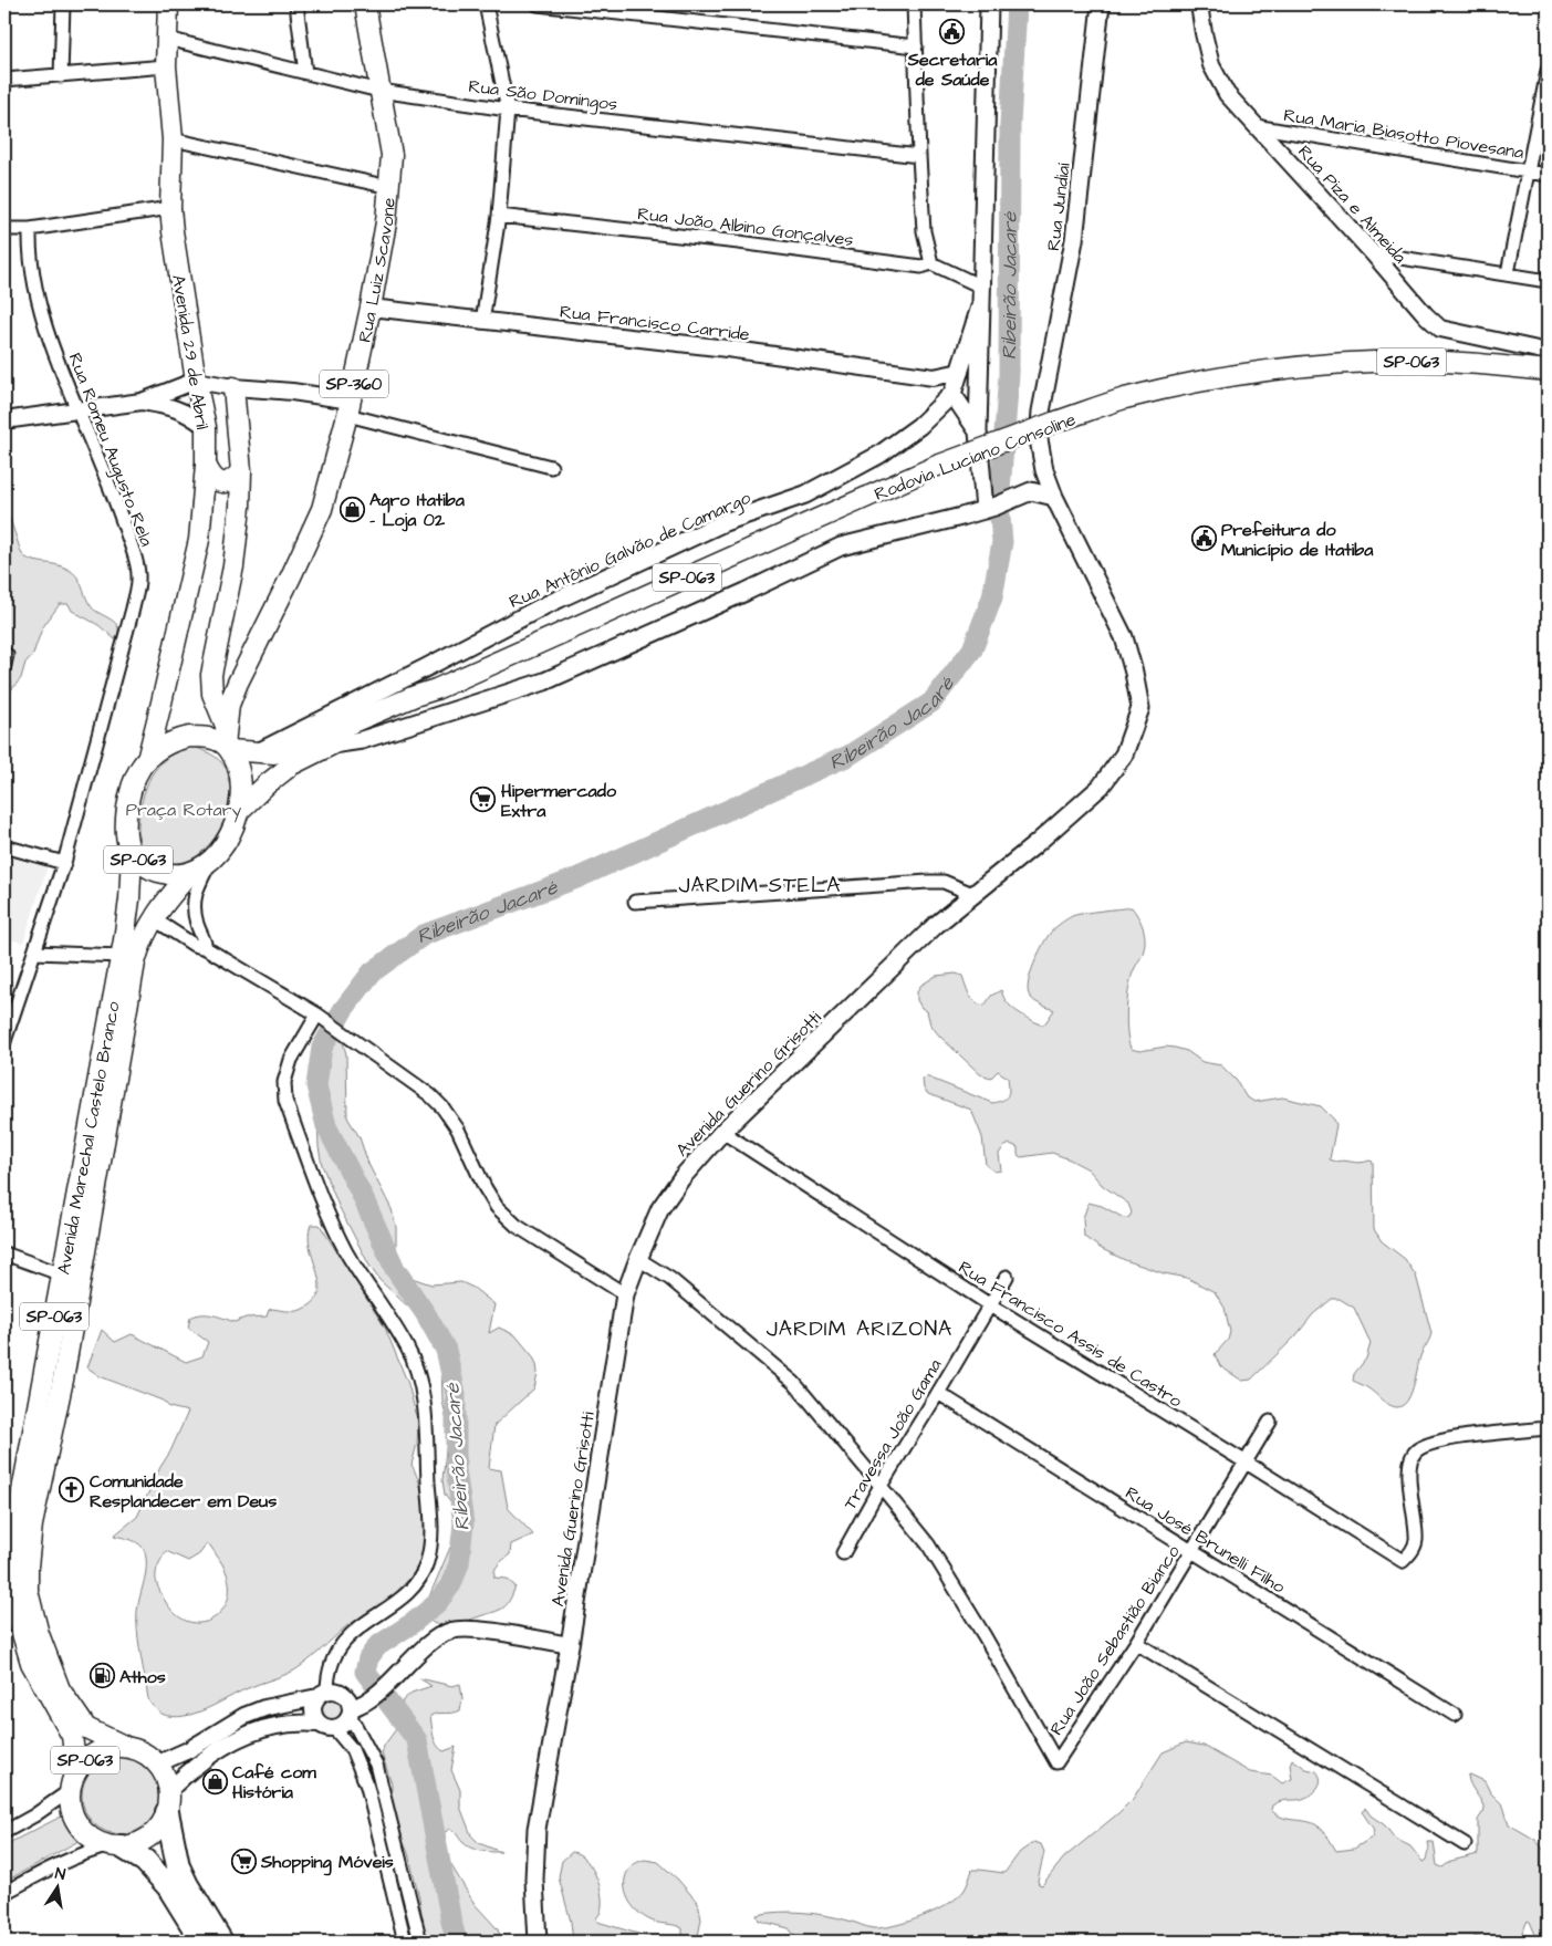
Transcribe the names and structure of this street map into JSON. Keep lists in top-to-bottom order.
{
  "streets": {
    "highway": ["SP-063"],
    "main road": [
      "Rua Jundiaí",
      "Rua Luiz Scavone",
      "Avenida 29 de Abril",
      "SP-360",
      "Rodovia Luciano Consoline",
      "Rua Antônio Galvão de Camargo",
      "Avenida Guerino Grisotti",
      "Avenida Marechal Castelo Branco"
    ],
    "street": [
      "Rua São Domingos",
      "Rua Maria Biasotto Piovesana",
      "Rua Piza e Almeida",
      "Rua João Albino Gonçalves",
      "Rua Francisco Carride",
      "Rua Romeu Augusto Rela",
      "Rua Francisco Assis de Castro",
      "Travessa João Gama",
      "Rua José Brunelli Filho",
      "Rua João Sebastião Bianco"
    ]
  },
  "crossings": [
    ["Rua São Domingos", "Rua Luiz Scavone"],
    ["Rua São Domingos", "Avenida 29 de Abril"],
    ["Rua Maria Biasotto Piovesana", "Rua Piza e Almeida"],
    ["Rua Jundiaí", "Rodovia Luciano Consoline"],
    ["Rua Jundiaí", "Avenida Guerino Grisotti"],
    ["Rua João Albino Gonçalves", "Rua Antônio Galvão de Camargo"],
    ["Rua Luiz Scavone", "Rua Francisco Carride"],
    ["Rua Luiz Scavone", "Avenida 29 de Abril"],
    ["Rua Luiz Scavone", "SP-063"],
    ["Rua Luiz Scavone", "Rodovia Luciano Consoline"],
    ["Rua Luiz Scavone", "Avenida Marechal Castelo Branco"],
    ["Rua Francisco Carride", "Rua Antônio Galvão de Camargo"],
    ["Avenida 29 de Abril", "SP-063"],
    ["Avenida 29 de Abril", "Rodovia Luciano Consoline"],
    ["Avenida 29 de Abril", "Avenida Marechal Castelo Branco"],
    ["SP-063", "Rodovia Luciano Consoline"],
    ["SP-063", "Avenida Marechal Castelo Branco"],
    ["Rodovia Luciano Consoline", "Rua Antônio Galvão de Camargo"],
    ["Rodovia Luciano Consoline", "Avenida Guerino Grisotti"],
    ["Rodovia Luciano Consoline", "Avenida Marechal Castelo Branco"],
    ["Avenida Guerino Grisotti", "Rua Francisco Assis de Castro"],
    ["Rua Francisco Assis de Castro", "Travessa João Gama"],
    ["Rua Francisco Assis de Castro", "Rua João Sebastião Bianco"],
    ["Travessa João Gama", "Rua José Brunelli Filho"],
    ["Travessa João Gama", "Rua João Sebastião Bianco"],
    ["Rua José Brunelli Filho", "Rua João Sebastião Bianco"]
  ],
  "districts": ["JARDIM STELA", "JARDIM ARIZONA"],
  "water": ["Ribeirão Jacaré"],
  "parks": ["Praça Rotary"],
  "places": {
    "public building": ["Secretaria de Saúde", "Prefeitura do Município de Itatiba"],
    "shop": ["Agro Itatiba – Loja 02", "Café com História"],
    "supermarket": ["Hipermercado Extra", "Shopping Móveis"],
    "church": ["Comunidade Resplandecer em Deus"],
    "fuel station": ["Athos"]
  },
  "north": "top"
}
